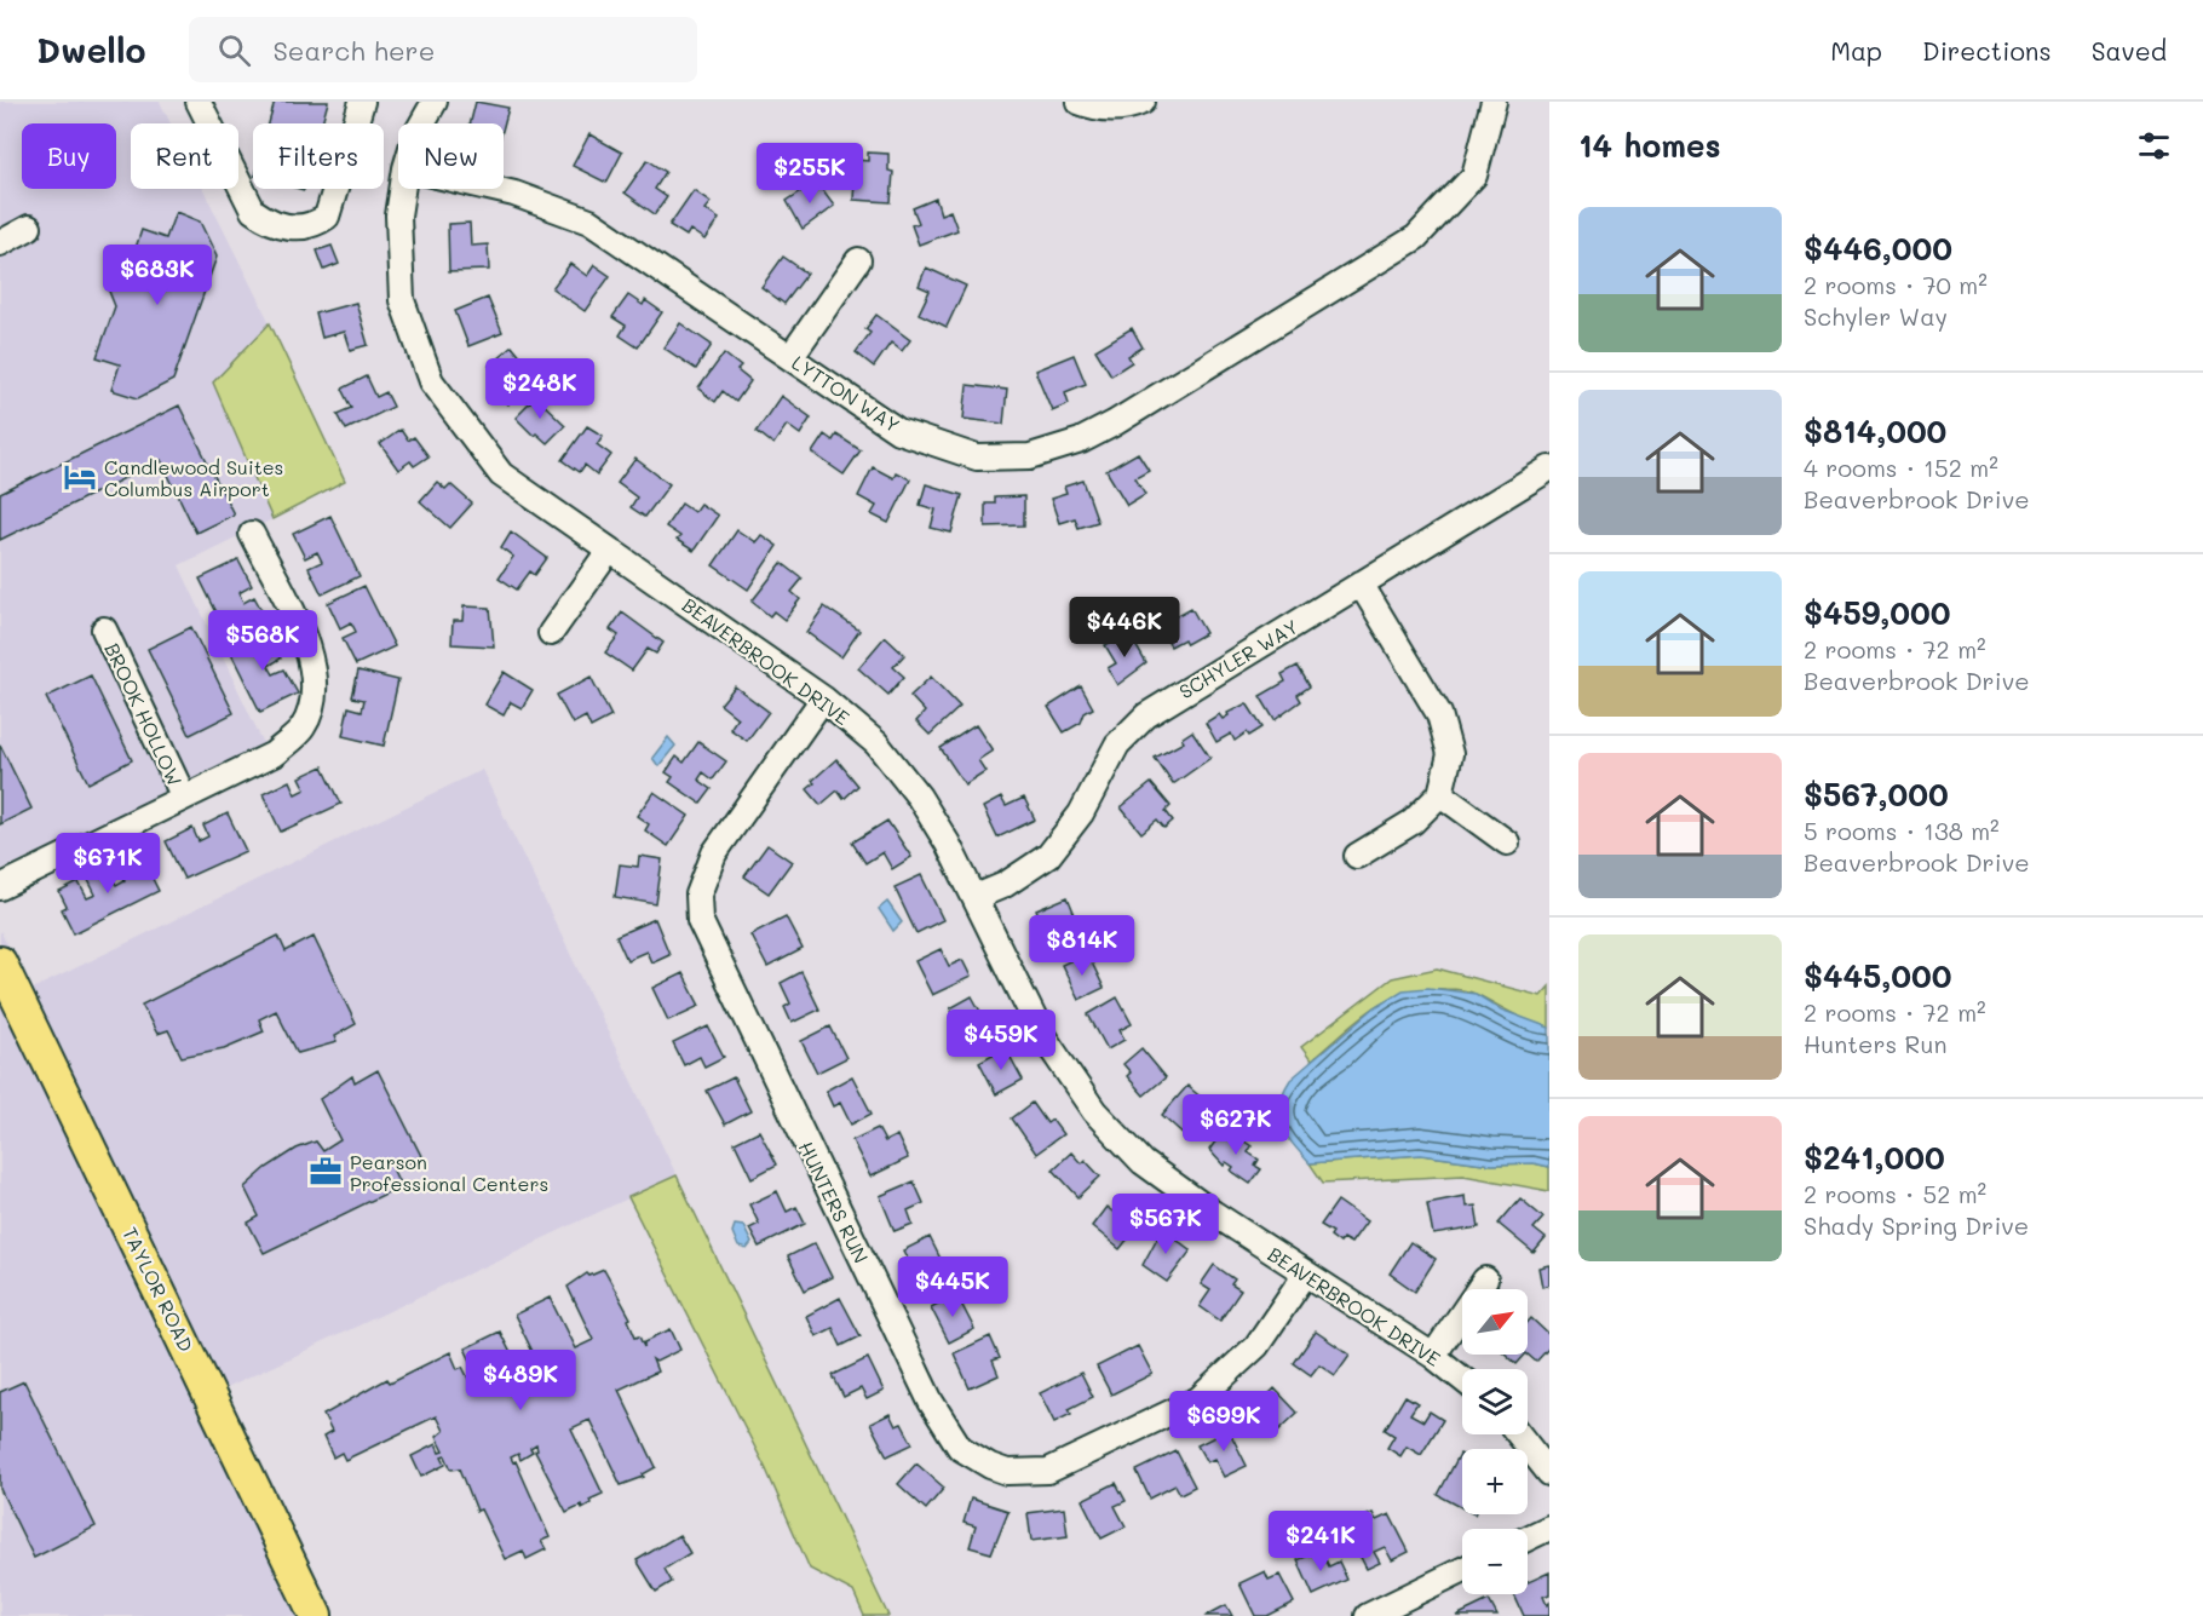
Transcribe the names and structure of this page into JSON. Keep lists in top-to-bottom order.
{
  "streets": {
    "main road": ["TAYLOR ROAD"],
    "street": [
      "LYTTON WAY",
      "SCHYLER WAY",
      "BEAVERBROOK DRIVE",
      "BROOK HOLLOW",
      "HUNTERS RUN"
    ]
  },
  "crossings": [
    ["SCHYLER WAY", "BEAVERBROOK DRIVE"],
    ["BEAVERBROOK DRIVE", "HUNTERS RUN"]
  ],
  "places": {
    "hotel": ["Candlewood Suites Columbus Airport"],
    "office": ["Pearson Professional Centers"]
  },
  "north": "top right",
  "page": {
    "header": "Dwello",
    "search": "Search here",
    "nav": ["Map", "Directions", "Saved"],
    "heading": "14 homes",
    "chip": [
      "Buy",
      "Rent",
      "Filters",
      "New"
    ],
    "price": [
      "$255K",
      "$683K",
      "$248K",
      "$446K",
      "$568K",
      "$671K",
      "$814K",
      "$459K",
      "$627K",
      "$567K",
      "$445K",
      "$489K",
      "$699K",
      "$241K"
    ],
    "list": [
      {
        "name": "$446,000",
        "note": "2 rooms · 70 m² · Schyler Way"
      },
      {
        "name": "$814,000",
        "note": "4 rooms · 152 m² · Beaverbrook Drive"
      },
      {
        "name": "$459,000",
        "note": "2 rooms · 72 m² · Beaverbrook Drive"
      },
      {
        "name": "$567,000",
        "note": "5 rooms · 138 m² · Beaverbrook Drive"
      },
      {
        "name": "$445,000",
        "note": "2 rooms · 72 m² · Hunters Run"
      },
      {
        "name": "$241,000",
        "note": "2 rooms · 52 m² · Shady Spring Drive"
      }
    ],
    "map_buttons": ["+", "−"]
  }
}
